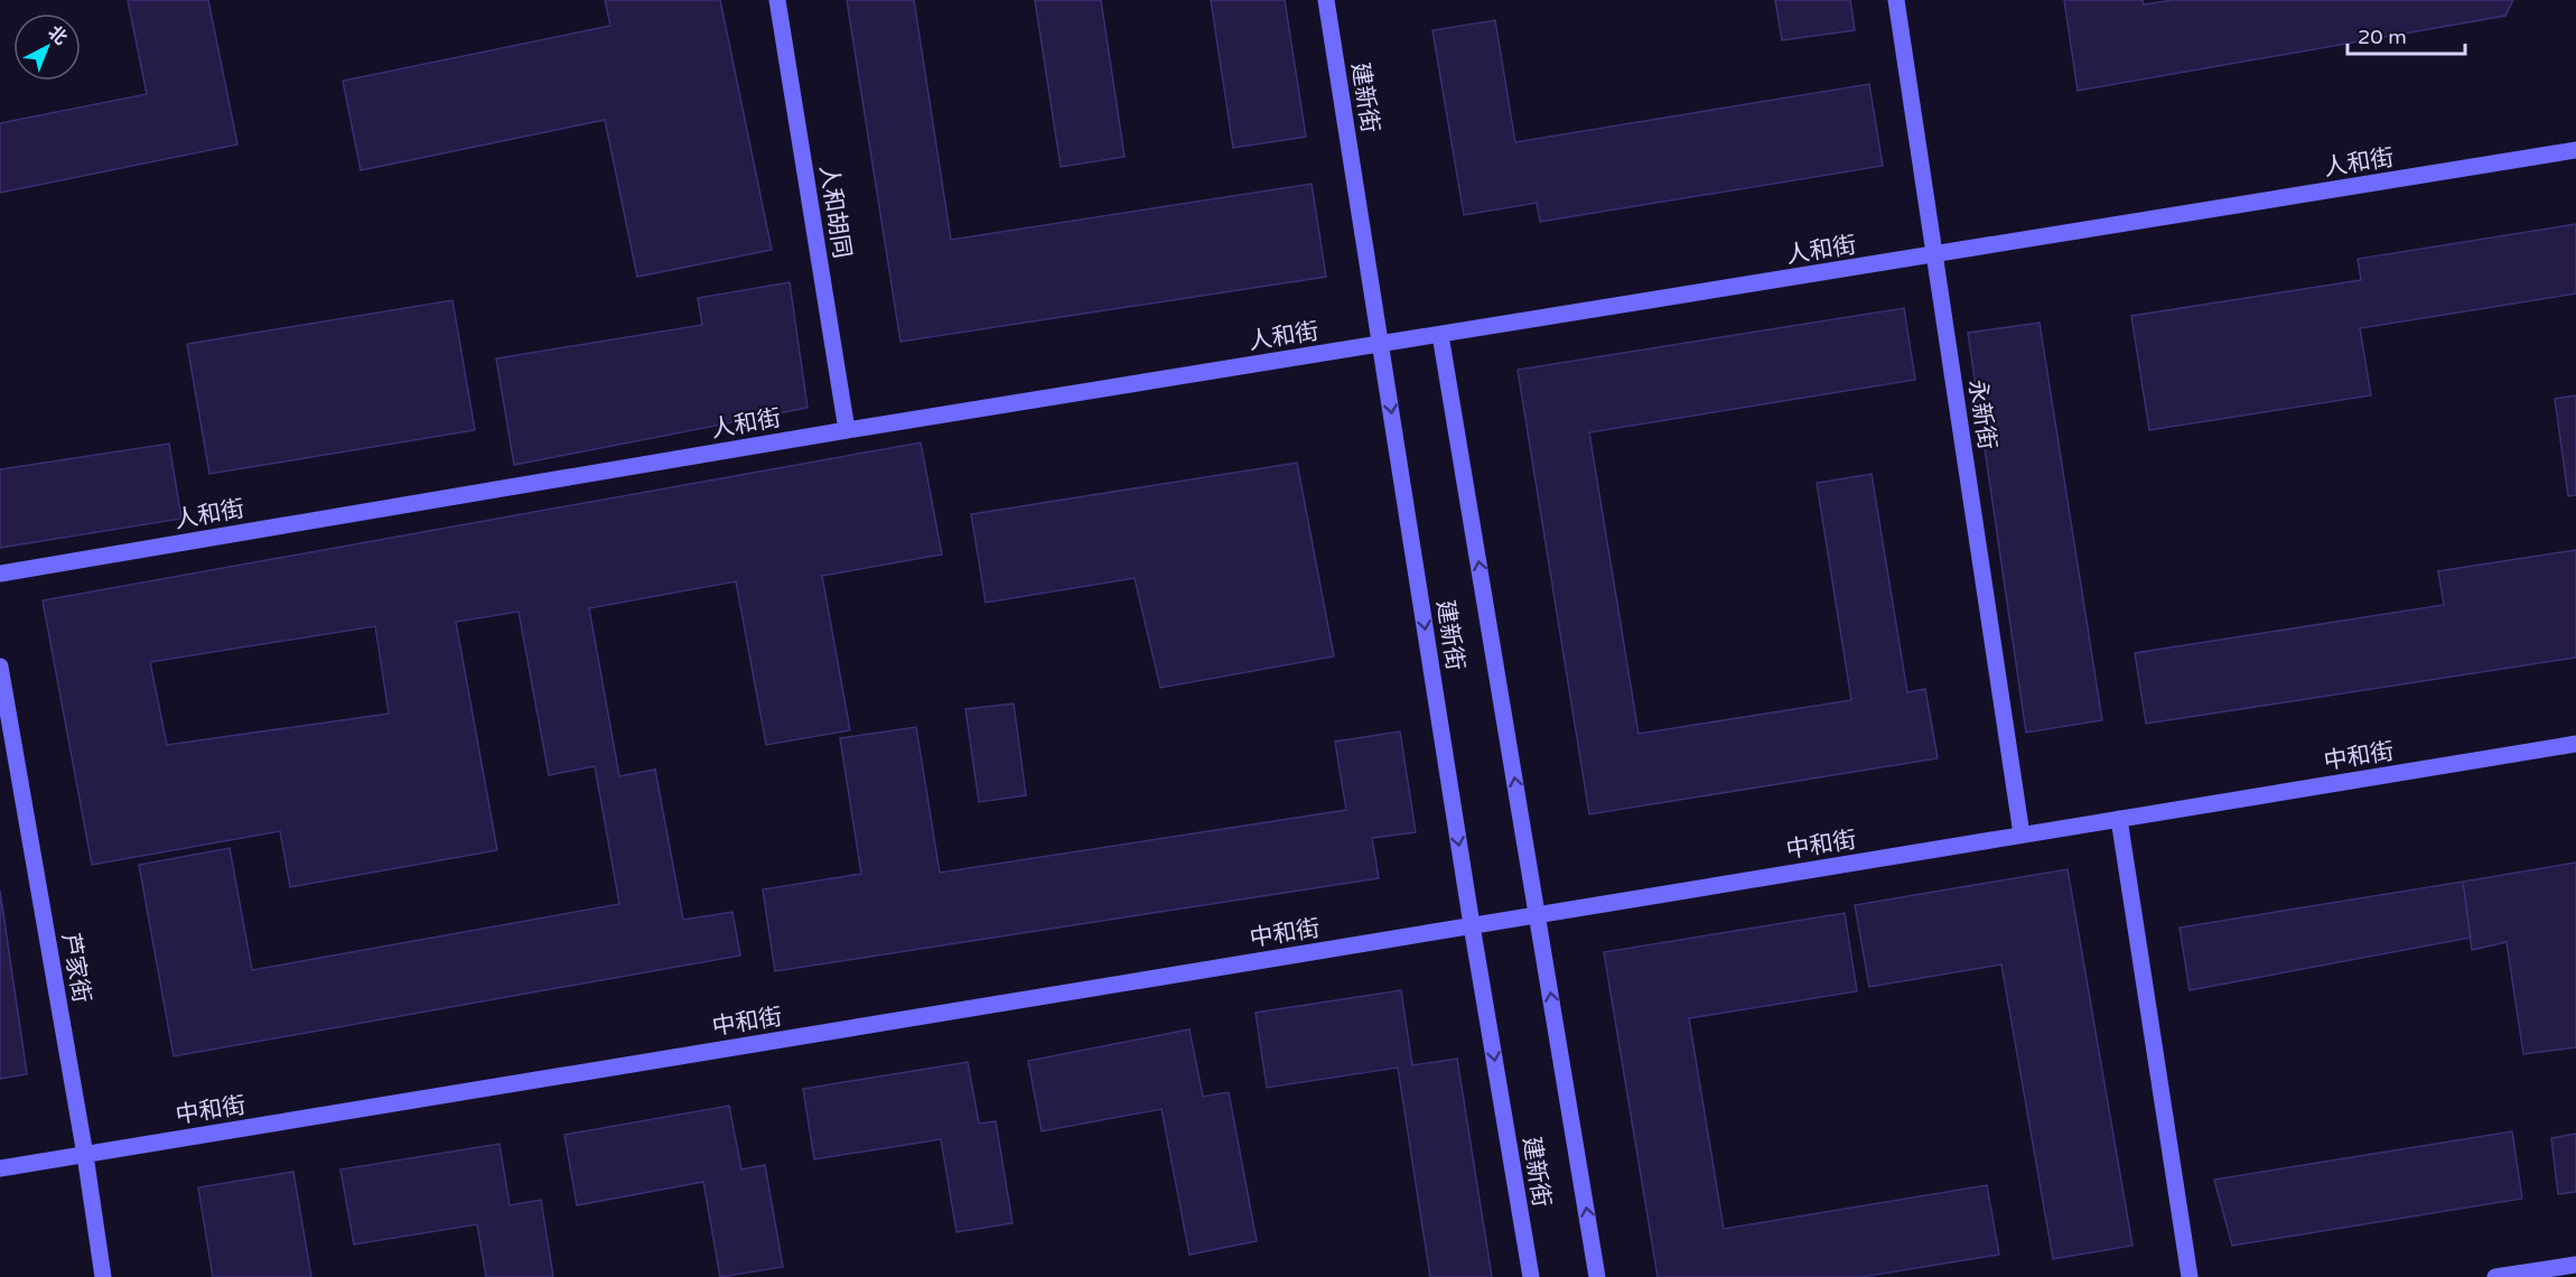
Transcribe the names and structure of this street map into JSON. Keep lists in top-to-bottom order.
{
  "streets": {
    "street": [
      "建新街",
      "人和街",
      "人和胡同",
      "永新街",
      "中和街",
      "芦家街"
    ]
  },
  "crossings": [
    ["建新街", "人和街"],
    ["建新街", "中和街"],
    ["人和街", "人和胡同"],
    ["人和街", "永新街"],
    ["永新街", "中和街"],
    ["中和街", "芦家街"]
  ],
  "scale_bar": "20 m",
  "north": "top right"
}
